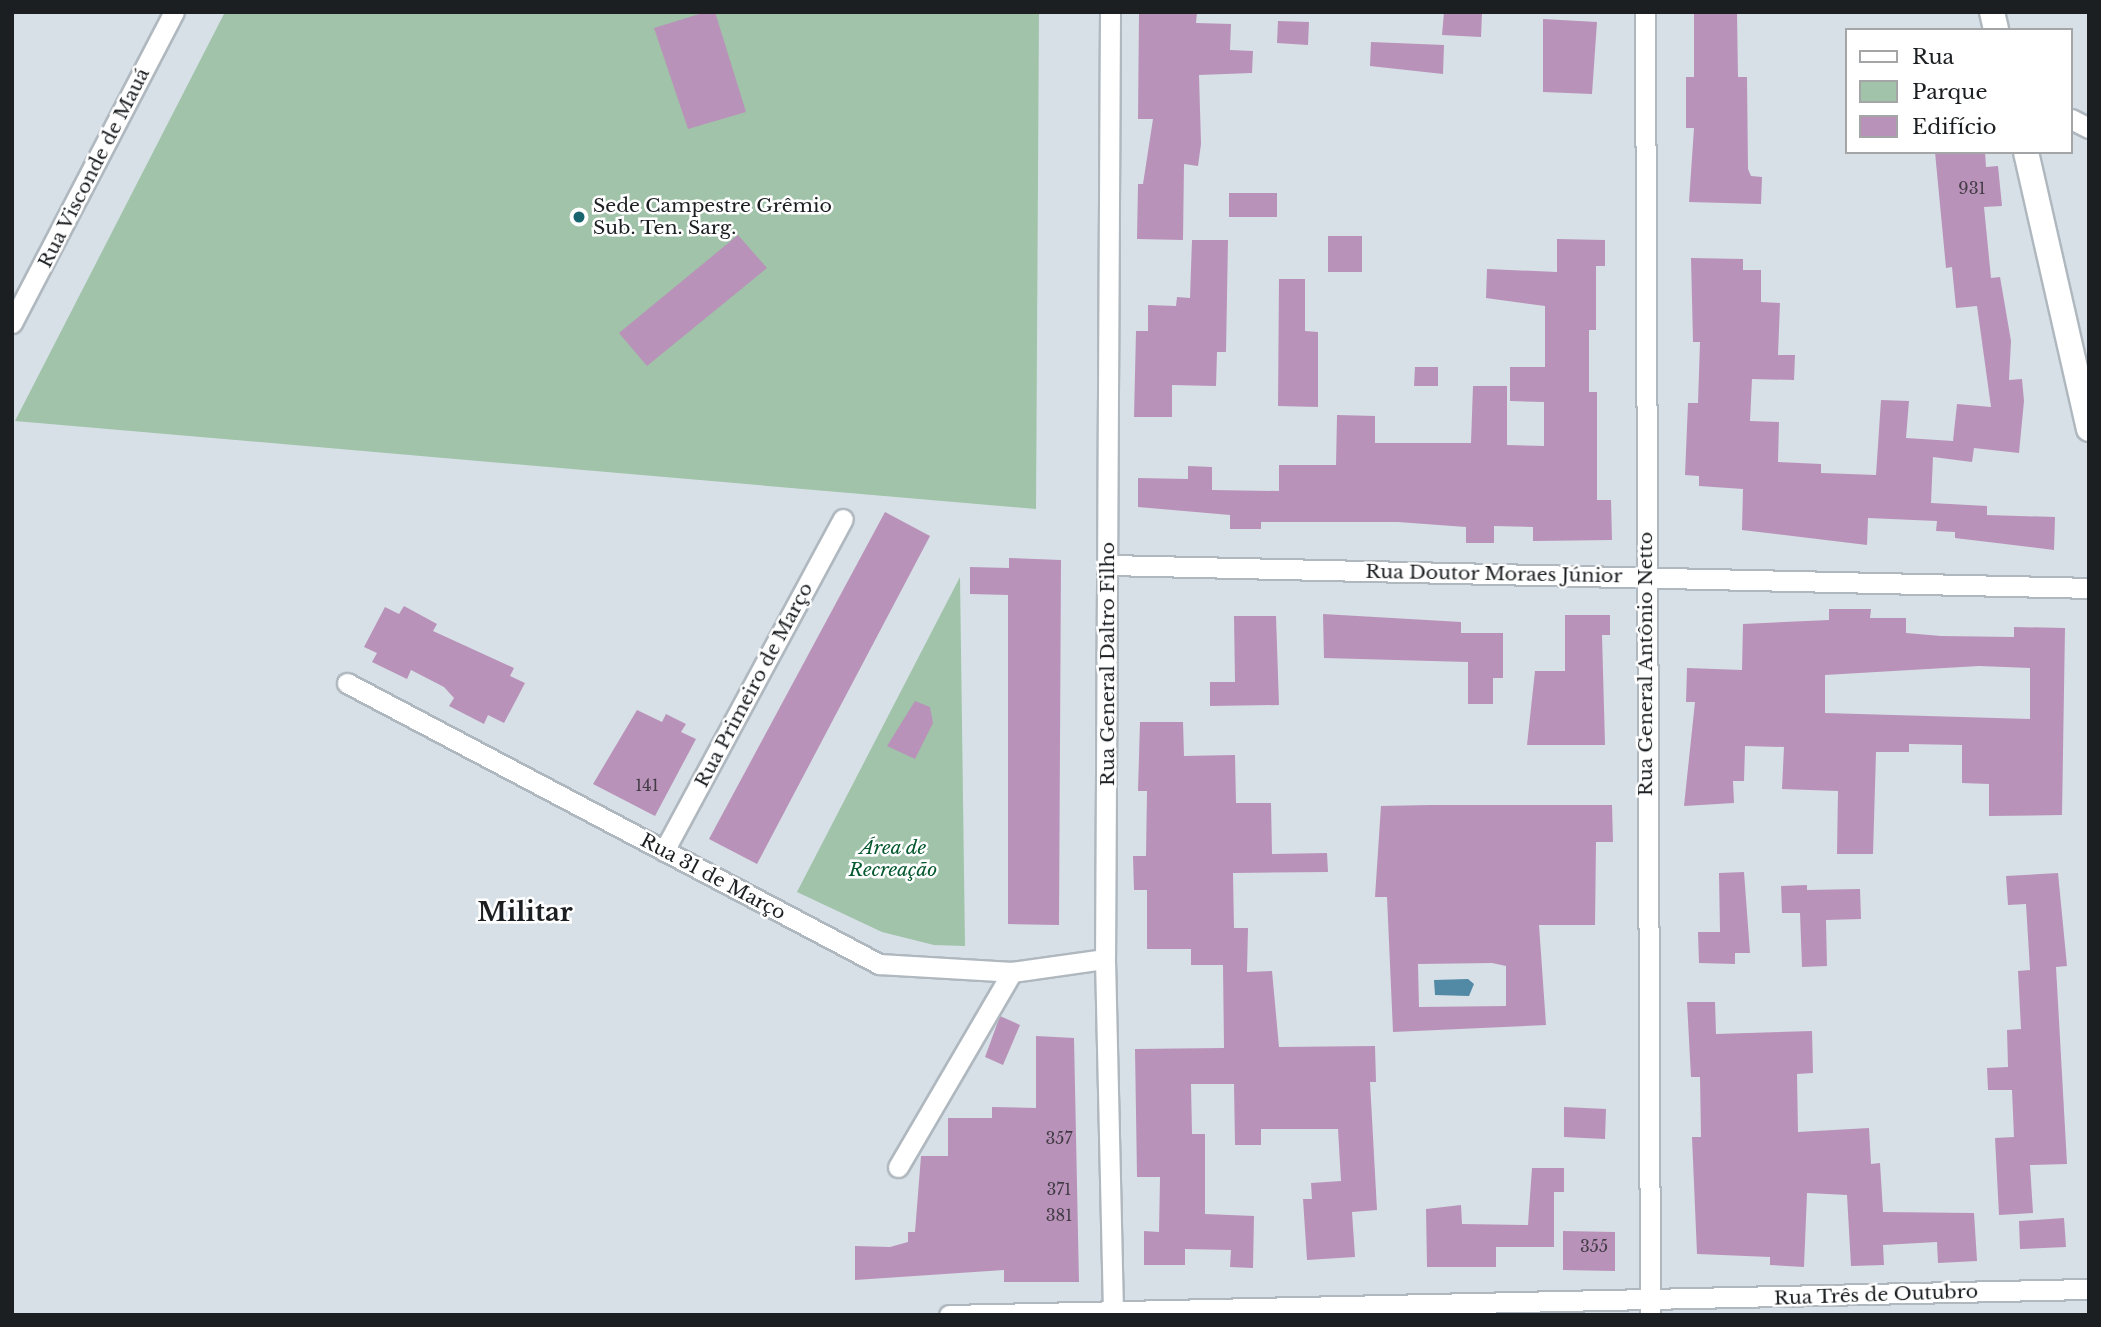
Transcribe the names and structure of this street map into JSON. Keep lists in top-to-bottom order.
{
  "streets": {
    "street": [
      "Rua Visconde de Mauá",
      "Rua Doutor Moraes Júnior",
      "Rua General Daltro Filho",
      "Rua General Antônio Netto",
      "Rua Primeiro de Março",
      "Rua 31 de Março",
      "Rua Três de Outubro"
    ]
  },
  "crossings": [
    ["Rua Doutor Moraes Júnior", "Rua General Daltro Filho"],
    ["Rua Doutor Moraes Júnior", "Rua General Antônio Netto"],
    ["Rua General Daltro Filho", "Rua 31 de Março"],
    ["Rua General Daltro Filho", "Rua Três de Outubro"],
    ["Rua General Antônio Netto", "Rua Três de Outubro"],
    ["Rua Primeiro de Março", "Rua 31 de Março"]
  ],
  "districts": ["Militar"],
  "parks": ["Área de Recreação"],
  "places": ["Sede Campestre Grêmio Sub. Ten. Sarg."],
  "house_numbers": [
    "931",
    "141",
    "357",
    "371",
    "381",
    "355"
  ],
  "legend": ["Rua", "Parque", "Edifício"]
}
